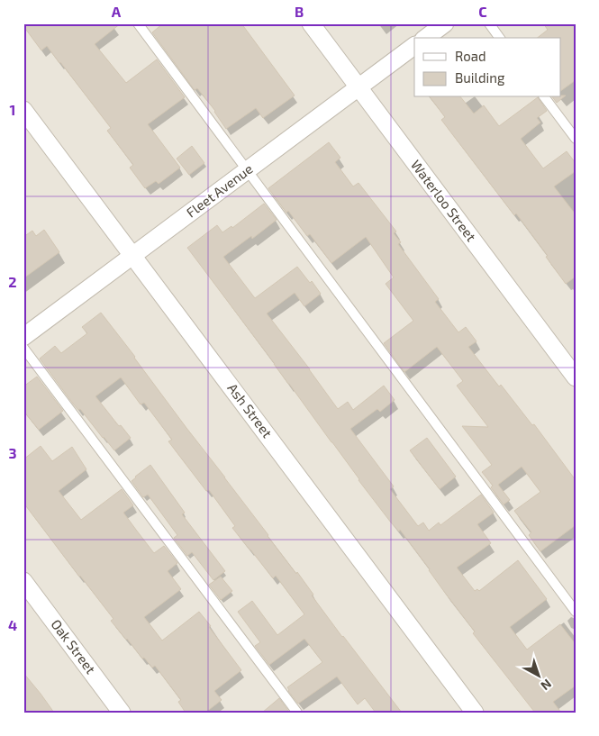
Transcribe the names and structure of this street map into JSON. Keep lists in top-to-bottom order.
{
  "streets": {
    "street": [
      "Fleet Avenue",
      "Waterloo Street",
      "Ash Street",
      "Oak Street"
    ]
  },
  "crossings": [
    ["Fleet Avenue", "Waterloo Street"],
    ["Fleet Avenue", "Ash Street"]
  ],
  "legend": ["Road", "Building"],
  "north": "bottom right",
  "grid": {
    "columns": ["A", "B", "C"],
    "rows": [
      "1",
      "2",
      "3",
      "4"
    ]
  }
}
